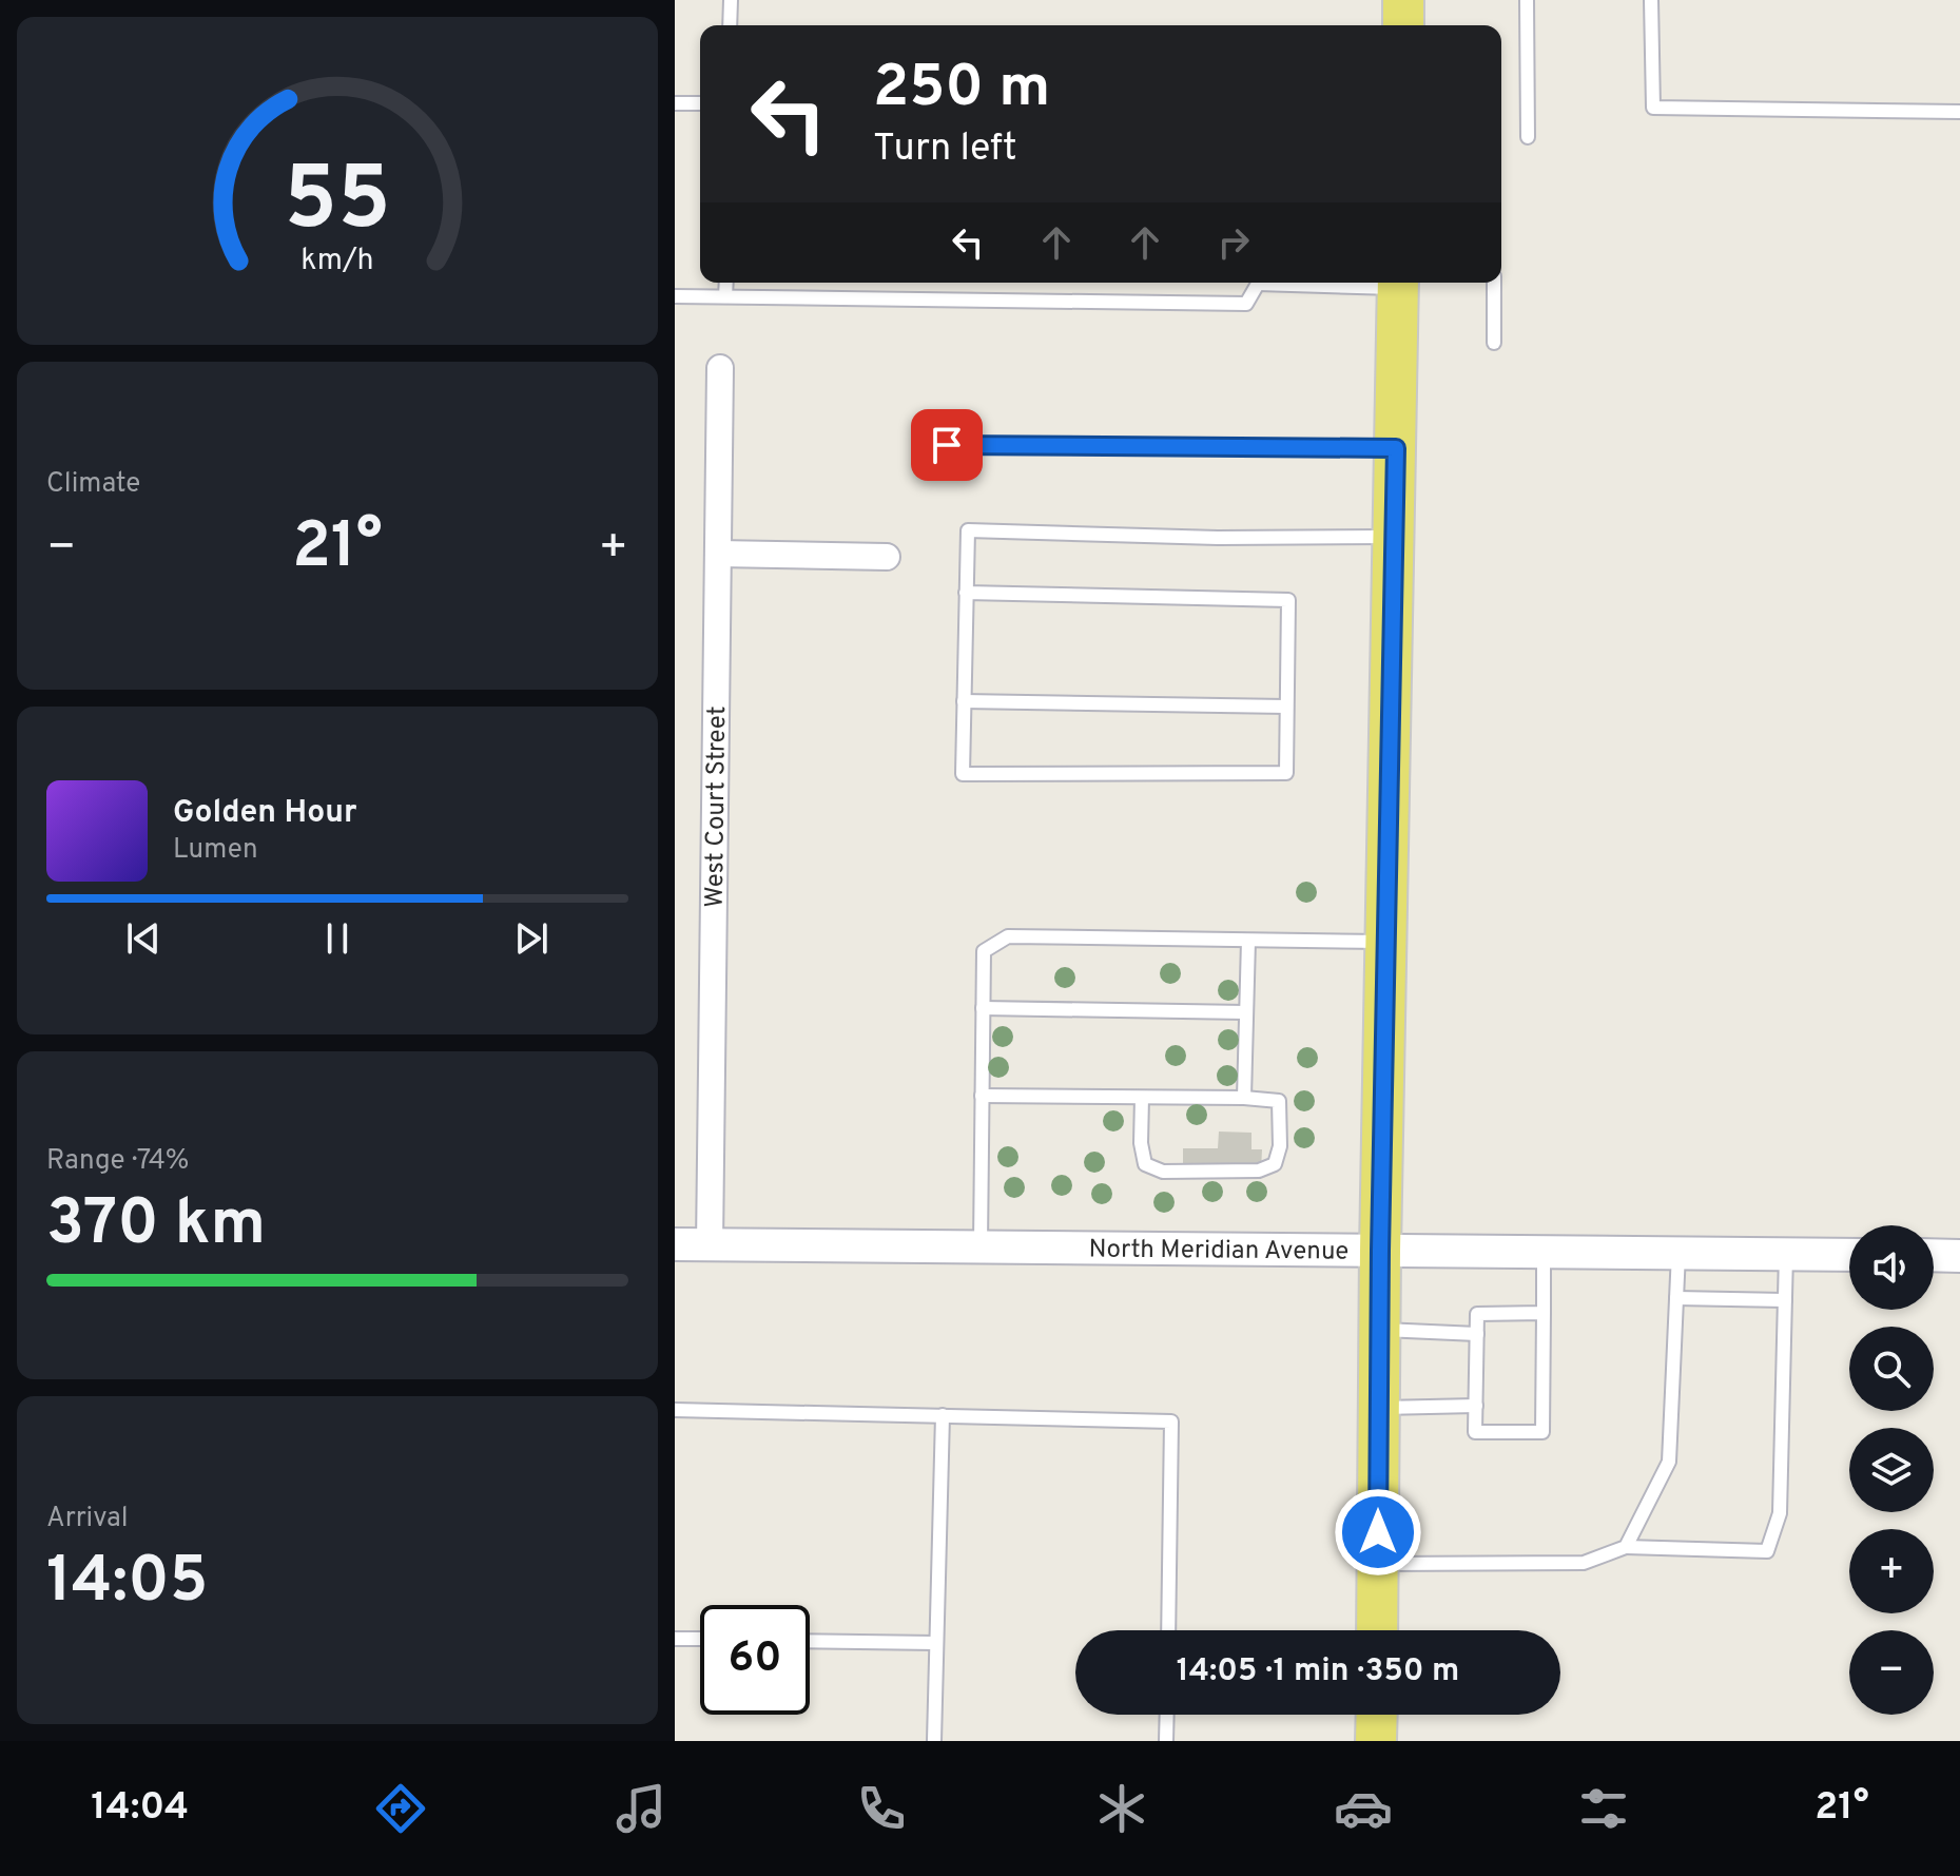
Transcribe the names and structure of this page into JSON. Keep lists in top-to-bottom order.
{
  "streets": {
    "street": ["West Court Street", "North Meridian Avenue"]
  },
  "crossings": [
    ["West Court Street", "North Meridian Avenue"]
  ],
  "page": {
    "turn": ["250 m", "Turn left"],
    "tile": [
      "Climate",
      ["Range · 74%", "370 km"],
      ["Arrival", "14:05"]
    ],
    "heat": ["−", "21°", "+"],
    "song": ["Golden Hour", "Lumen"],
    "map_buttons": ["+", "−"],
    "limit": "60",
    "trip": "14:05 · 1 min · 350 m",
    "tabs": ["14:04", "21°"],
    "gauge": ["55", "km/h"]
  }
}
